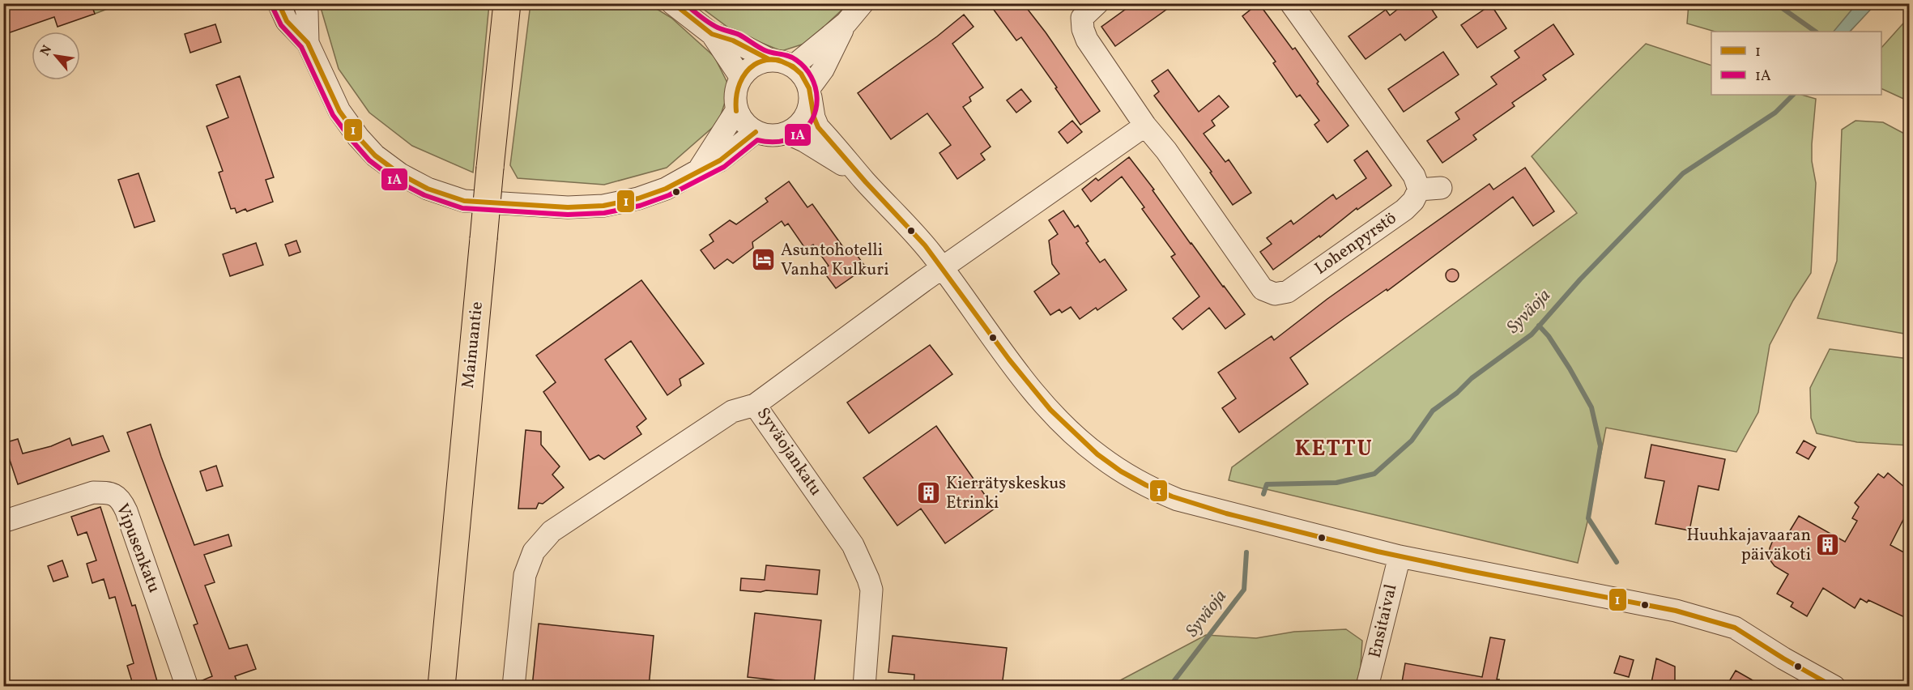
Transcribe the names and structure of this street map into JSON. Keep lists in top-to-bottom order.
{
  "streets": {
    "highway": ["Mainuantie"],
    "street": [
      "Lohenpyrstö",
      "Syväojankatu",
      "Vipusenkatu",
      "Ensitaival"
    ]
  },
  "districts": ["KETTU"],
  "water": ["Syväoja"],
  "places": {
    "hotel": ["Asuntohotelli Vanha Kulkuri"],
    "building": ["Kierrätyskeskus Etrinki", "Huuhkajavaaran päiväkoti"]
  },
  "lines": ["transit line 1", "transit line 1A"],
  "legend": ["1", "1A"],
  "north": "top left"
}
